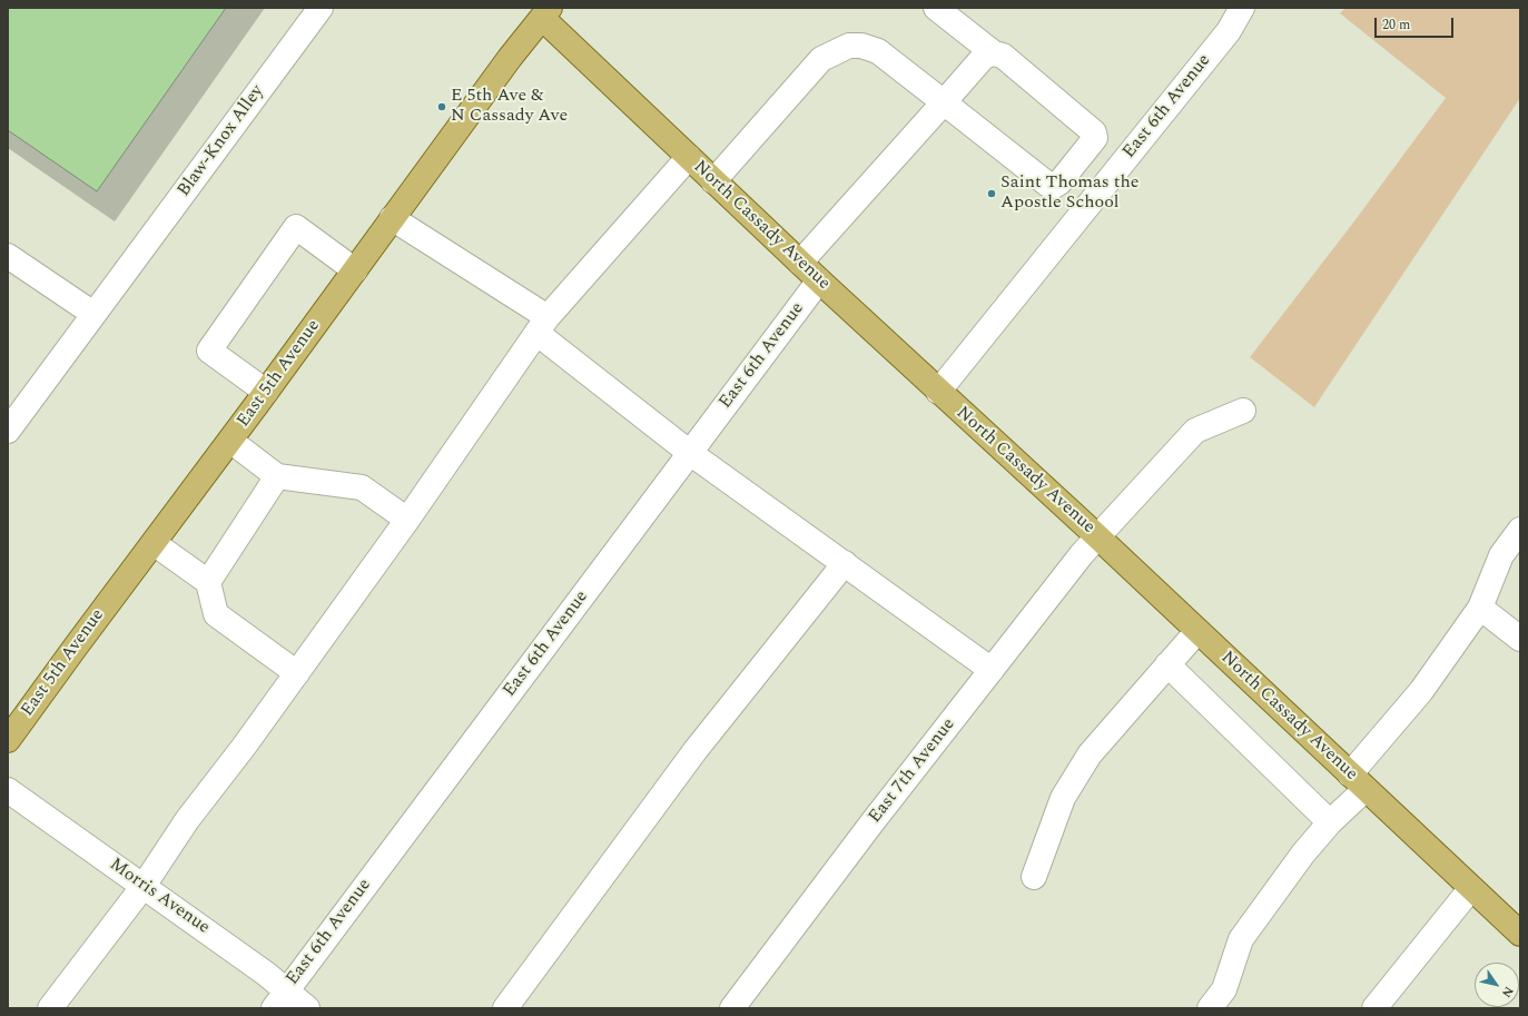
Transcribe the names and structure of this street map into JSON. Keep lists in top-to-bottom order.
{
  "streets": {
    "main road": ["North Cassady Avenue", "East 5th Avenue"],
    "street": [
      "East 6th Avenue",
      "Blaw-Knox Alley",
      "East 7th Avenue",
      "Morris Avenue"
    ]
  },
  "crossings": [
    ["East 6th Avenue", "North Cassady Avenue"],
    ["East 6th Avenue", "Morris Avenue"],
    ["North Cassady Avenue", "East 5th Avenue"],
    ["North Cassady Avenue", "East 7th Avenue"]
  ],
  "places": ["E 5th Ave & N Cassady Ave", "Saint Thomas the Apostle School"],
  "scale_bar": "20 m",
  "north": "bottom right"
}
